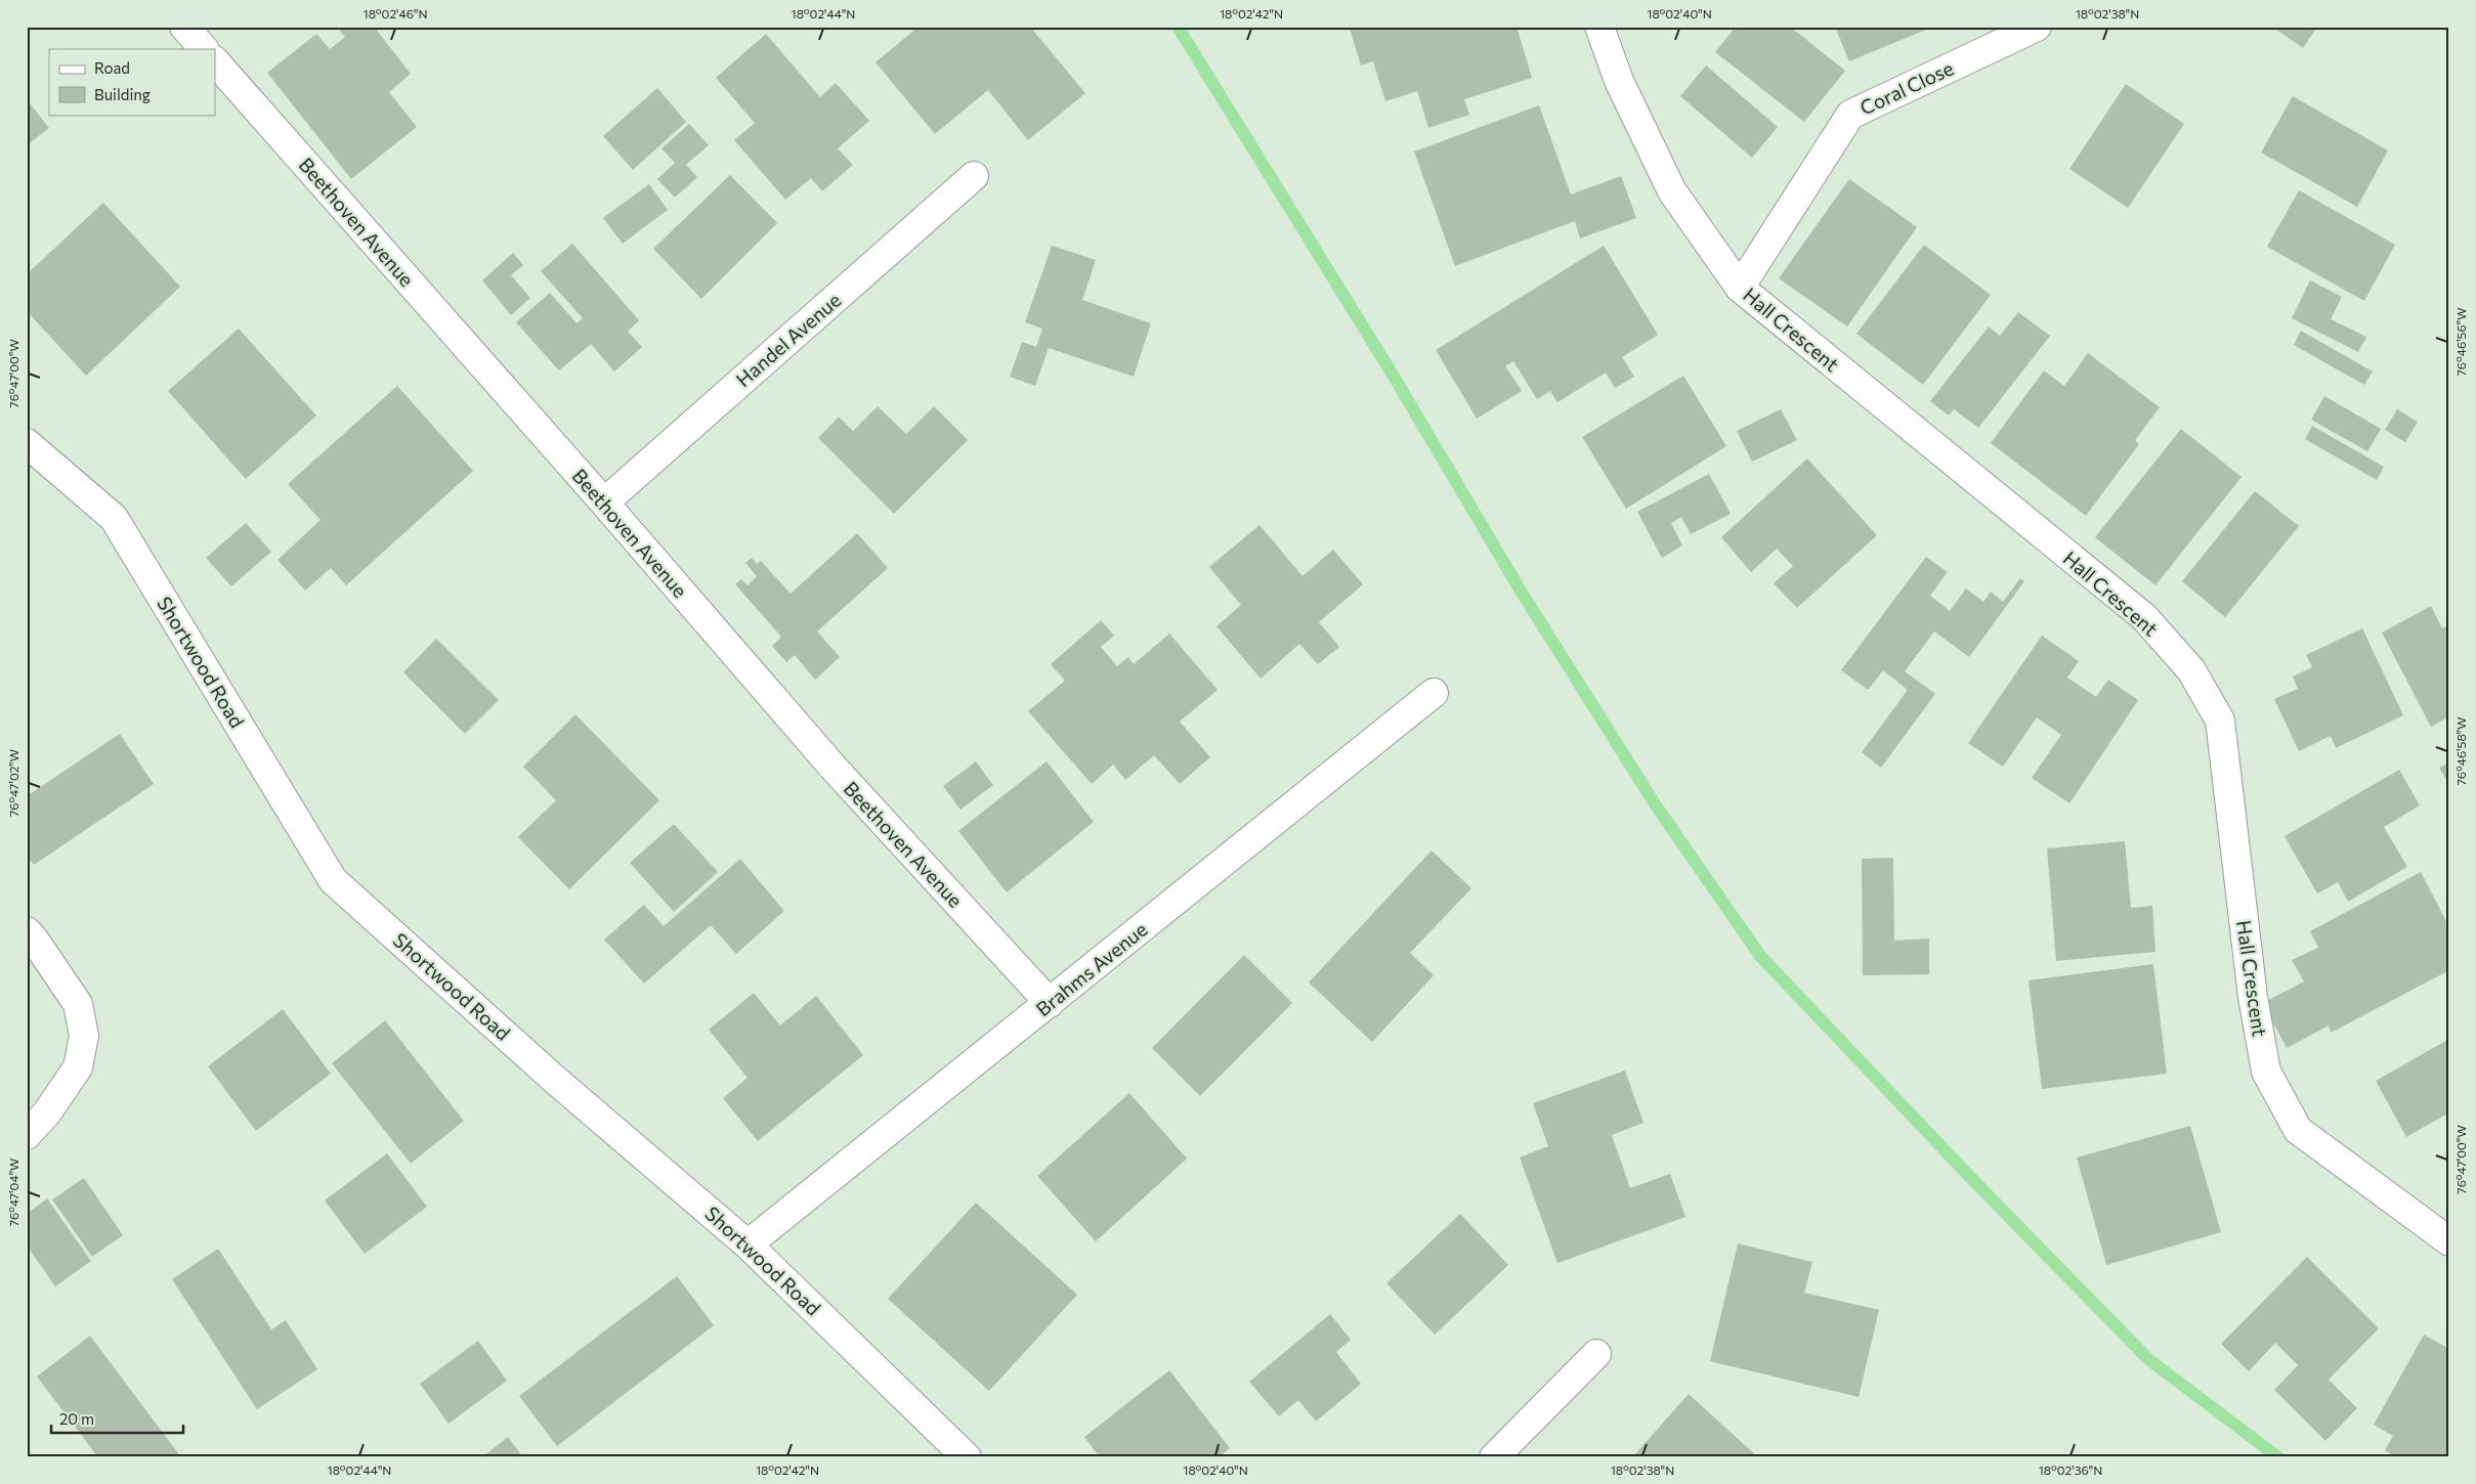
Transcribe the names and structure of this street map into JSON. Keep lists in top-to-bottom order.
{
  "streets": {
    "street": [
      "Coral Close",
      "Beethoven Avenue",
      "Hall Crescent",
      "Handel Avenue",
      "Shortwood Road",
      "Brahms Avenue"
    ]
  },
  "crossings": [
    ["Coral Close", "Hall Crescent"],
    ["Beethoven Avenue", "Handel Avenue"],
    ["Beethoven Avenue", "Brahms Avenue"],
    ["Shortwood Road", "Brahms Avenue"]
  ],
  "legend": ["Road", "Building"],
  "scale_bar": "20 m",
  "coordinates": [
    "18°02'46\"N",
    "18°02'44\"N",
    "18°02'42\"N",
    "18°02'40\"N",
    "18°02'38\"N",
    "76°46'56\"W",
    "76°47'00\"W",
    "76°46'58\"W",
    "76°47'02\"W",
    "76°47'04\"W",
    "18°02'36\"N"
  ]
}
